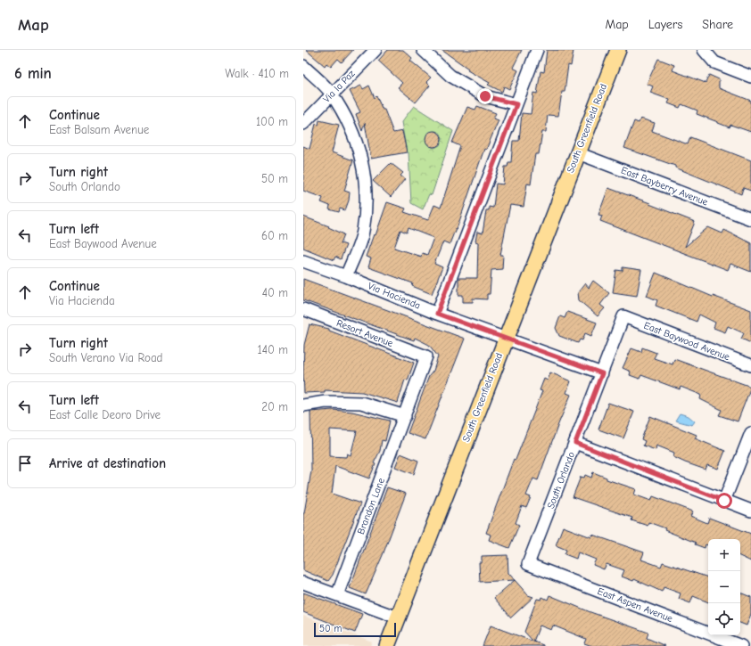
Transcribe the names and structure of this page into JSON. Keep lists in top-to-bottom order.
{
  "streets": {
    "main road": ["South Greenfield Road"],
    "street": [
      "Via la Paz",
      "East Bayberry Avenue",
      "Via Hacienda",
      "Resort Avenue",
      "East Baywood Avenue",
      "South Orlando",
      "Brandon Lane",
      "East Aspen Avenue"
    ]
  },
  "crossings": [
    ["South Greenfield Road", "East Bayberry Avenue"],
    ["South Greenfield Road", "Via Hacienda"],
    ["Resort Avenue", "Brandon Lane"],
    ["East Baywood Avenue", "South Orlando"],
    ["South Orlando", "East Aspen Avenue"]
  ],
  "scale_bar": "50 m",
  "page": {
    "header": "Map",
    "nav": ["Map", "Layers", "Share"],
    "heading": ["6 min", "Walk · 410 m"],
    "list": [
      ["Continue", "East Balsam Avenue", "100 m"],
      ["Turn right", "South Orlando", "50 m"],
      ["Turn left", "East Baywood Avenue", "60 m"],
      ["Continue", "Via Hacienda", "40 m"],
      ["Turn right", "South Verano Via Road", "140 m"],
      ["Turn left", "East Calle Deoro Drive", "20 m"],
      "Arrive at destination"
    ],
    "map_buttons": ["+", "−"],
    "scale": "50 m"
  }
}
